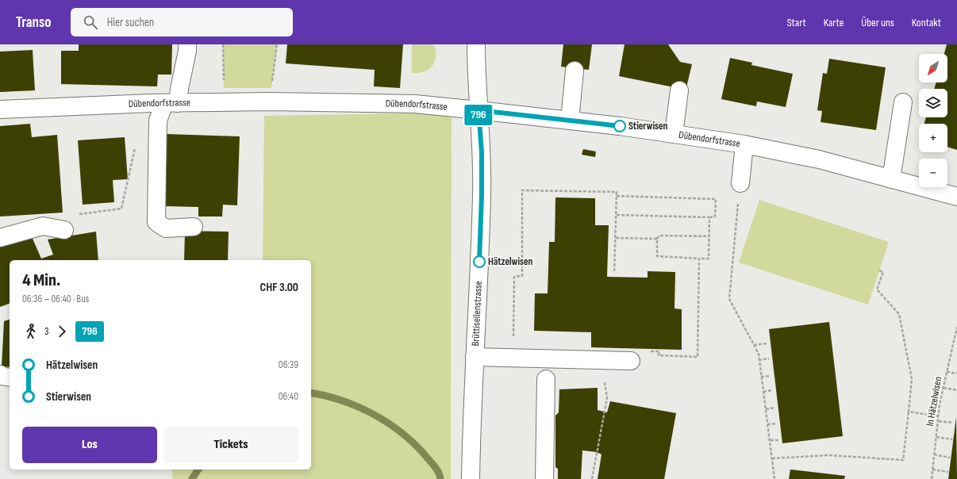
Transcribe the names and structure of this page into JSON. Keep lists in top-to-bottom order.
{
  "streets": {
    "street": ["Dübendorfstrasse", "Brüttisellenstrasse"],
    "path": ["In Hätzelwisen"]
  },
  "crossings": [
    ["Dübendorfstrasse", "Brüttisellenstrasse"]
  ],
  "places": ["Stierwisen", "Hätzelwisen"],
  "lines": ["bus line 796"],
  "north": "bottom left",
  "page": {
    "header": "Transo",
    "search": "Hier suchen",
    "nav": [
      "Start",
      "Karte",
      "Über uns",
      "Kontakt"
    ],
    "on_map": "796",
    "map_buttons": ["+", "−"],
    "heading": ["4 Min.", "06:36 – 06:40 · Bus", "CHF 3.00"],
    "legs": ["3", "796"],
    "list": [
      {
        "name": "Hätzelwisen",
        "value": "06:39"
      },
      {
        "name": "Stierwisen",
        "value": "06:40"
      }
    ],
    "buttons": ["Los", "Tickets"]
  }
}
